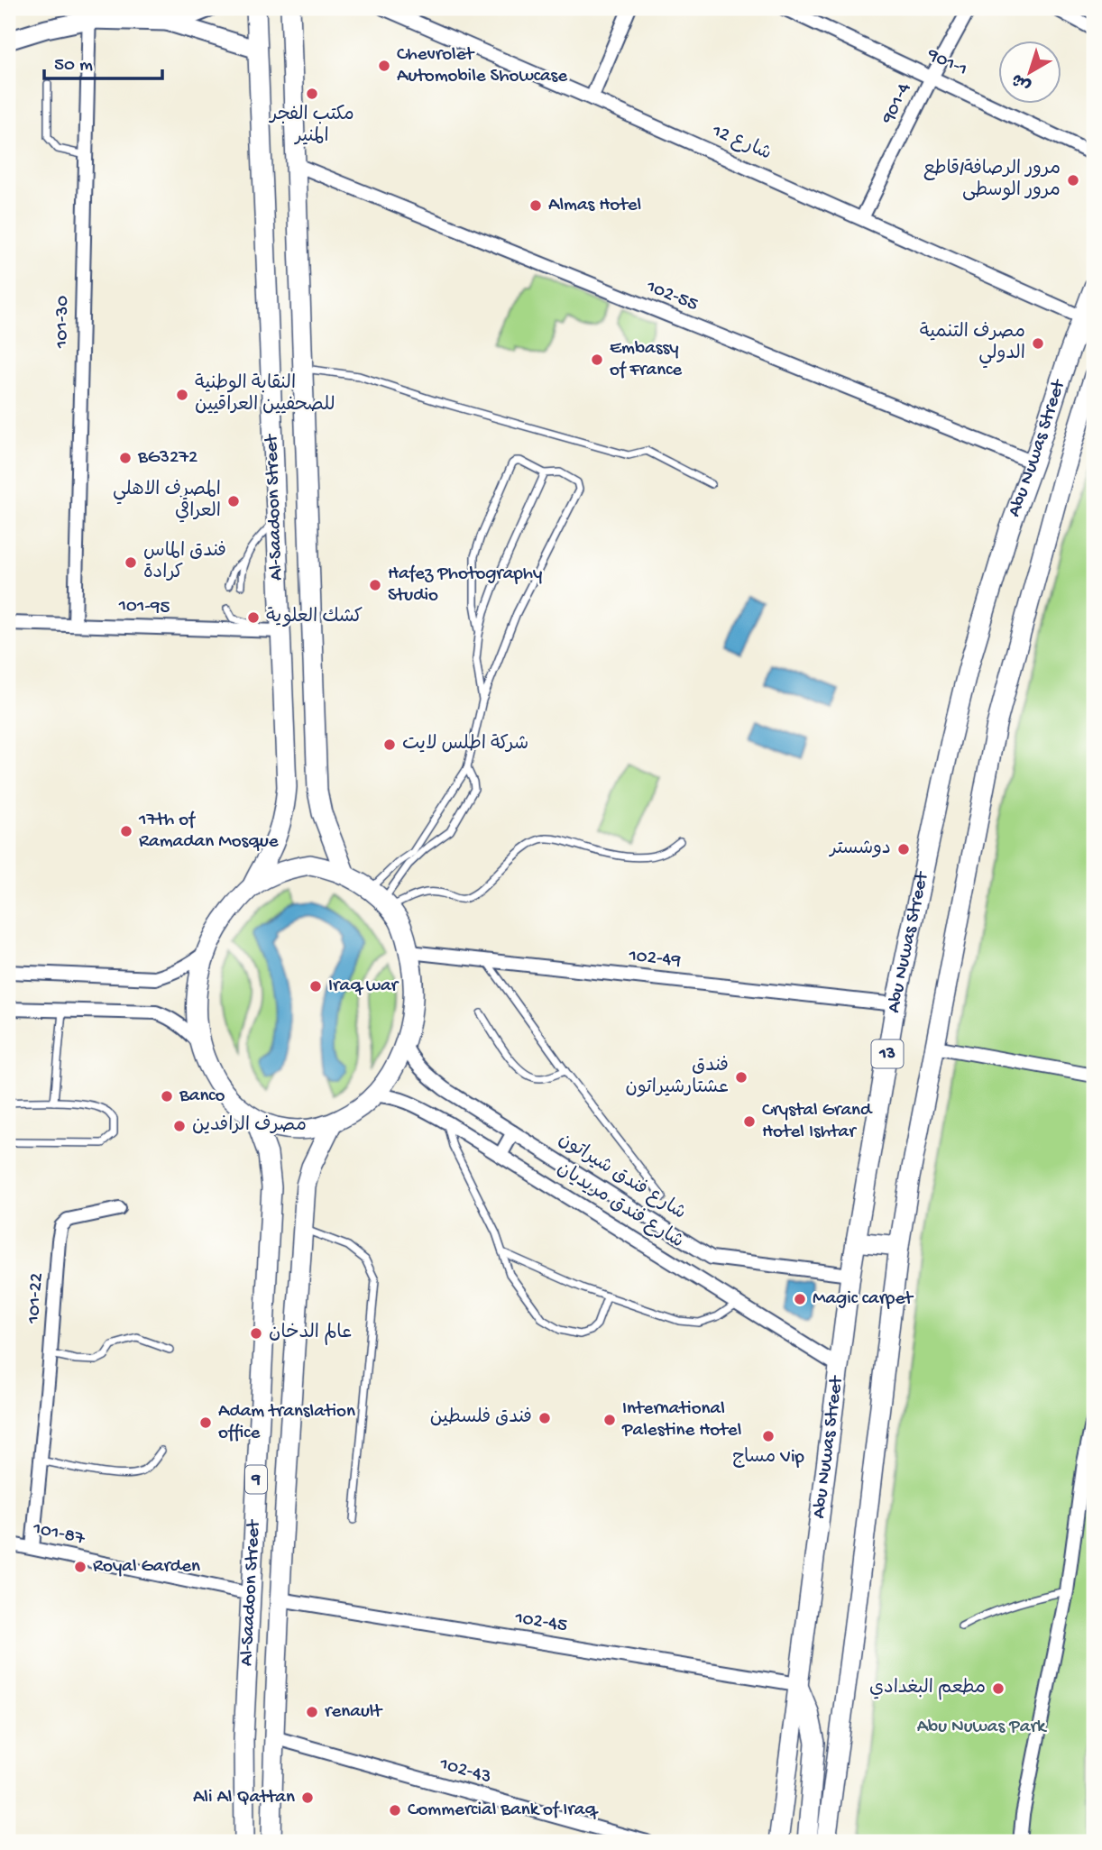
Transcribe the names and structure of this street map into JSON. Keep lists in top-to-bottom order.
{
  "streets": {
    "main road": [
      "Abu Nuwas Street",
      "Al-Saadoon Street",
      "13",
      "9"
    ],
    "street": [
      "901-1",
      "901-4",
      "شارع 12",
      "102-55",
      "101-30",
      "101-95",
      "102-49",
      "شارع فندق شيراتون",
      "شارع فندق مريديان",
      "101-22",
      "101-87",
      "102-45",
      "102-43"
    ]
  },
  "crossings": [
    ["901-1", "901-4"],
    ["901-4", "شارع 12"],
    ["شارع 12", "Abu Nuwas Street"],
    ["102-55", "Abu Nuwas Street"],
    ["102-55", "Al-Saadoon Street"],
    ["101-30", "101-95"],
    ["Abu Nuwas Street", "102-49"],
    ["Abu Nuwas Street", "شارع فندق شيراتون"],
    ["Abu Nuwas Street", "شارع فندق مريديان"],
    ["Abu Nuwas Street", "102-45"],
    ["Al-Saadoon Street", "101-95"],
    ["Al-Saadoon Street", "101-87"],
    ["Al-Saadoon Street", "102-45"],
    ["Al-Saadoon Street", "102-43"],
    ["101-22", "101-87"]
  ],
  "parks": ["Abu Nuwas Park"],
  "places": [
    "Chevrolet Automobile Showcase",
    "مكتب الفجر المنير",
    "مرور الرصافة/قاطع مرور الوسطى",
    "Almas Hotel",
    "مصرف التنمية الدولي",
    "Embassy of France",
    "النقابة الوطنية للصحفيين العراقيين",
    "BG3272",
    "المصرف الاهلي العراقي",
    "فندق الماس كرادة",
    "Hafez Photography Studio",
    "كشك العلوية",
    "شركة اطلس لايت",
    "17th of Ramadan Mosque",
    "دوشستر",
    "Iraq war",
    "فندق عشتارشيراتون",
    "Banco",
    "Crystal Grand Hotel Ishtar",
    "مصرف الرافدين",
    "Magic carpet",
    "عالم الدخان",
    "فندق فلسطين",
    "International Palestine Hotel",
    "Adam translation office",
    "مساج Vip",
    "Royal Garden",
    "مطعم البغدادي",
    "renault",
    "Ali Al Qattan",
    "Commercial Bank of Iraq"
  ],
  "scale_bar": "50 m",
  "north": "bottom left"
}
